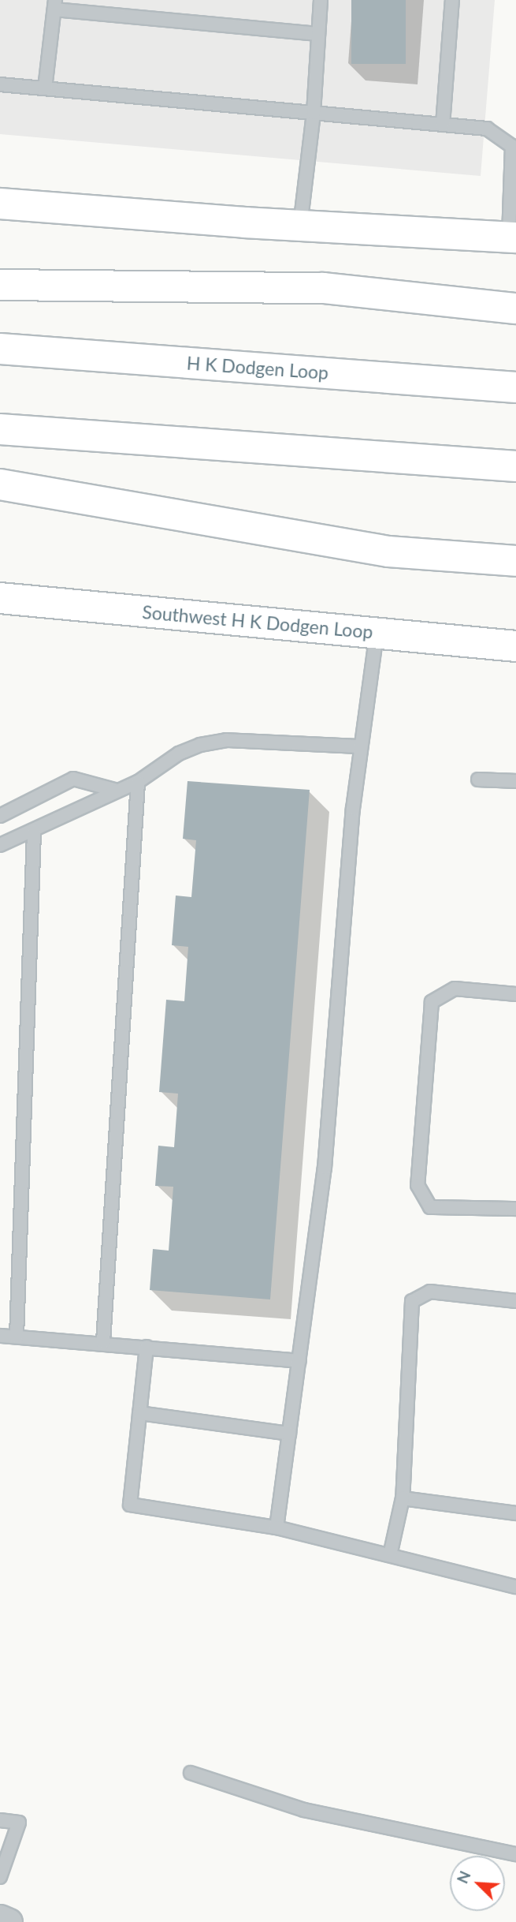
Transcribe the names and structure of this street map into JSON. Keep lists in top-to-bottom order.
{
  "streets": {
    "main road": ["H K Dodgen Loop", "Southwest H K Dodgen Loop"]
  },
  "north": "top left"
}
